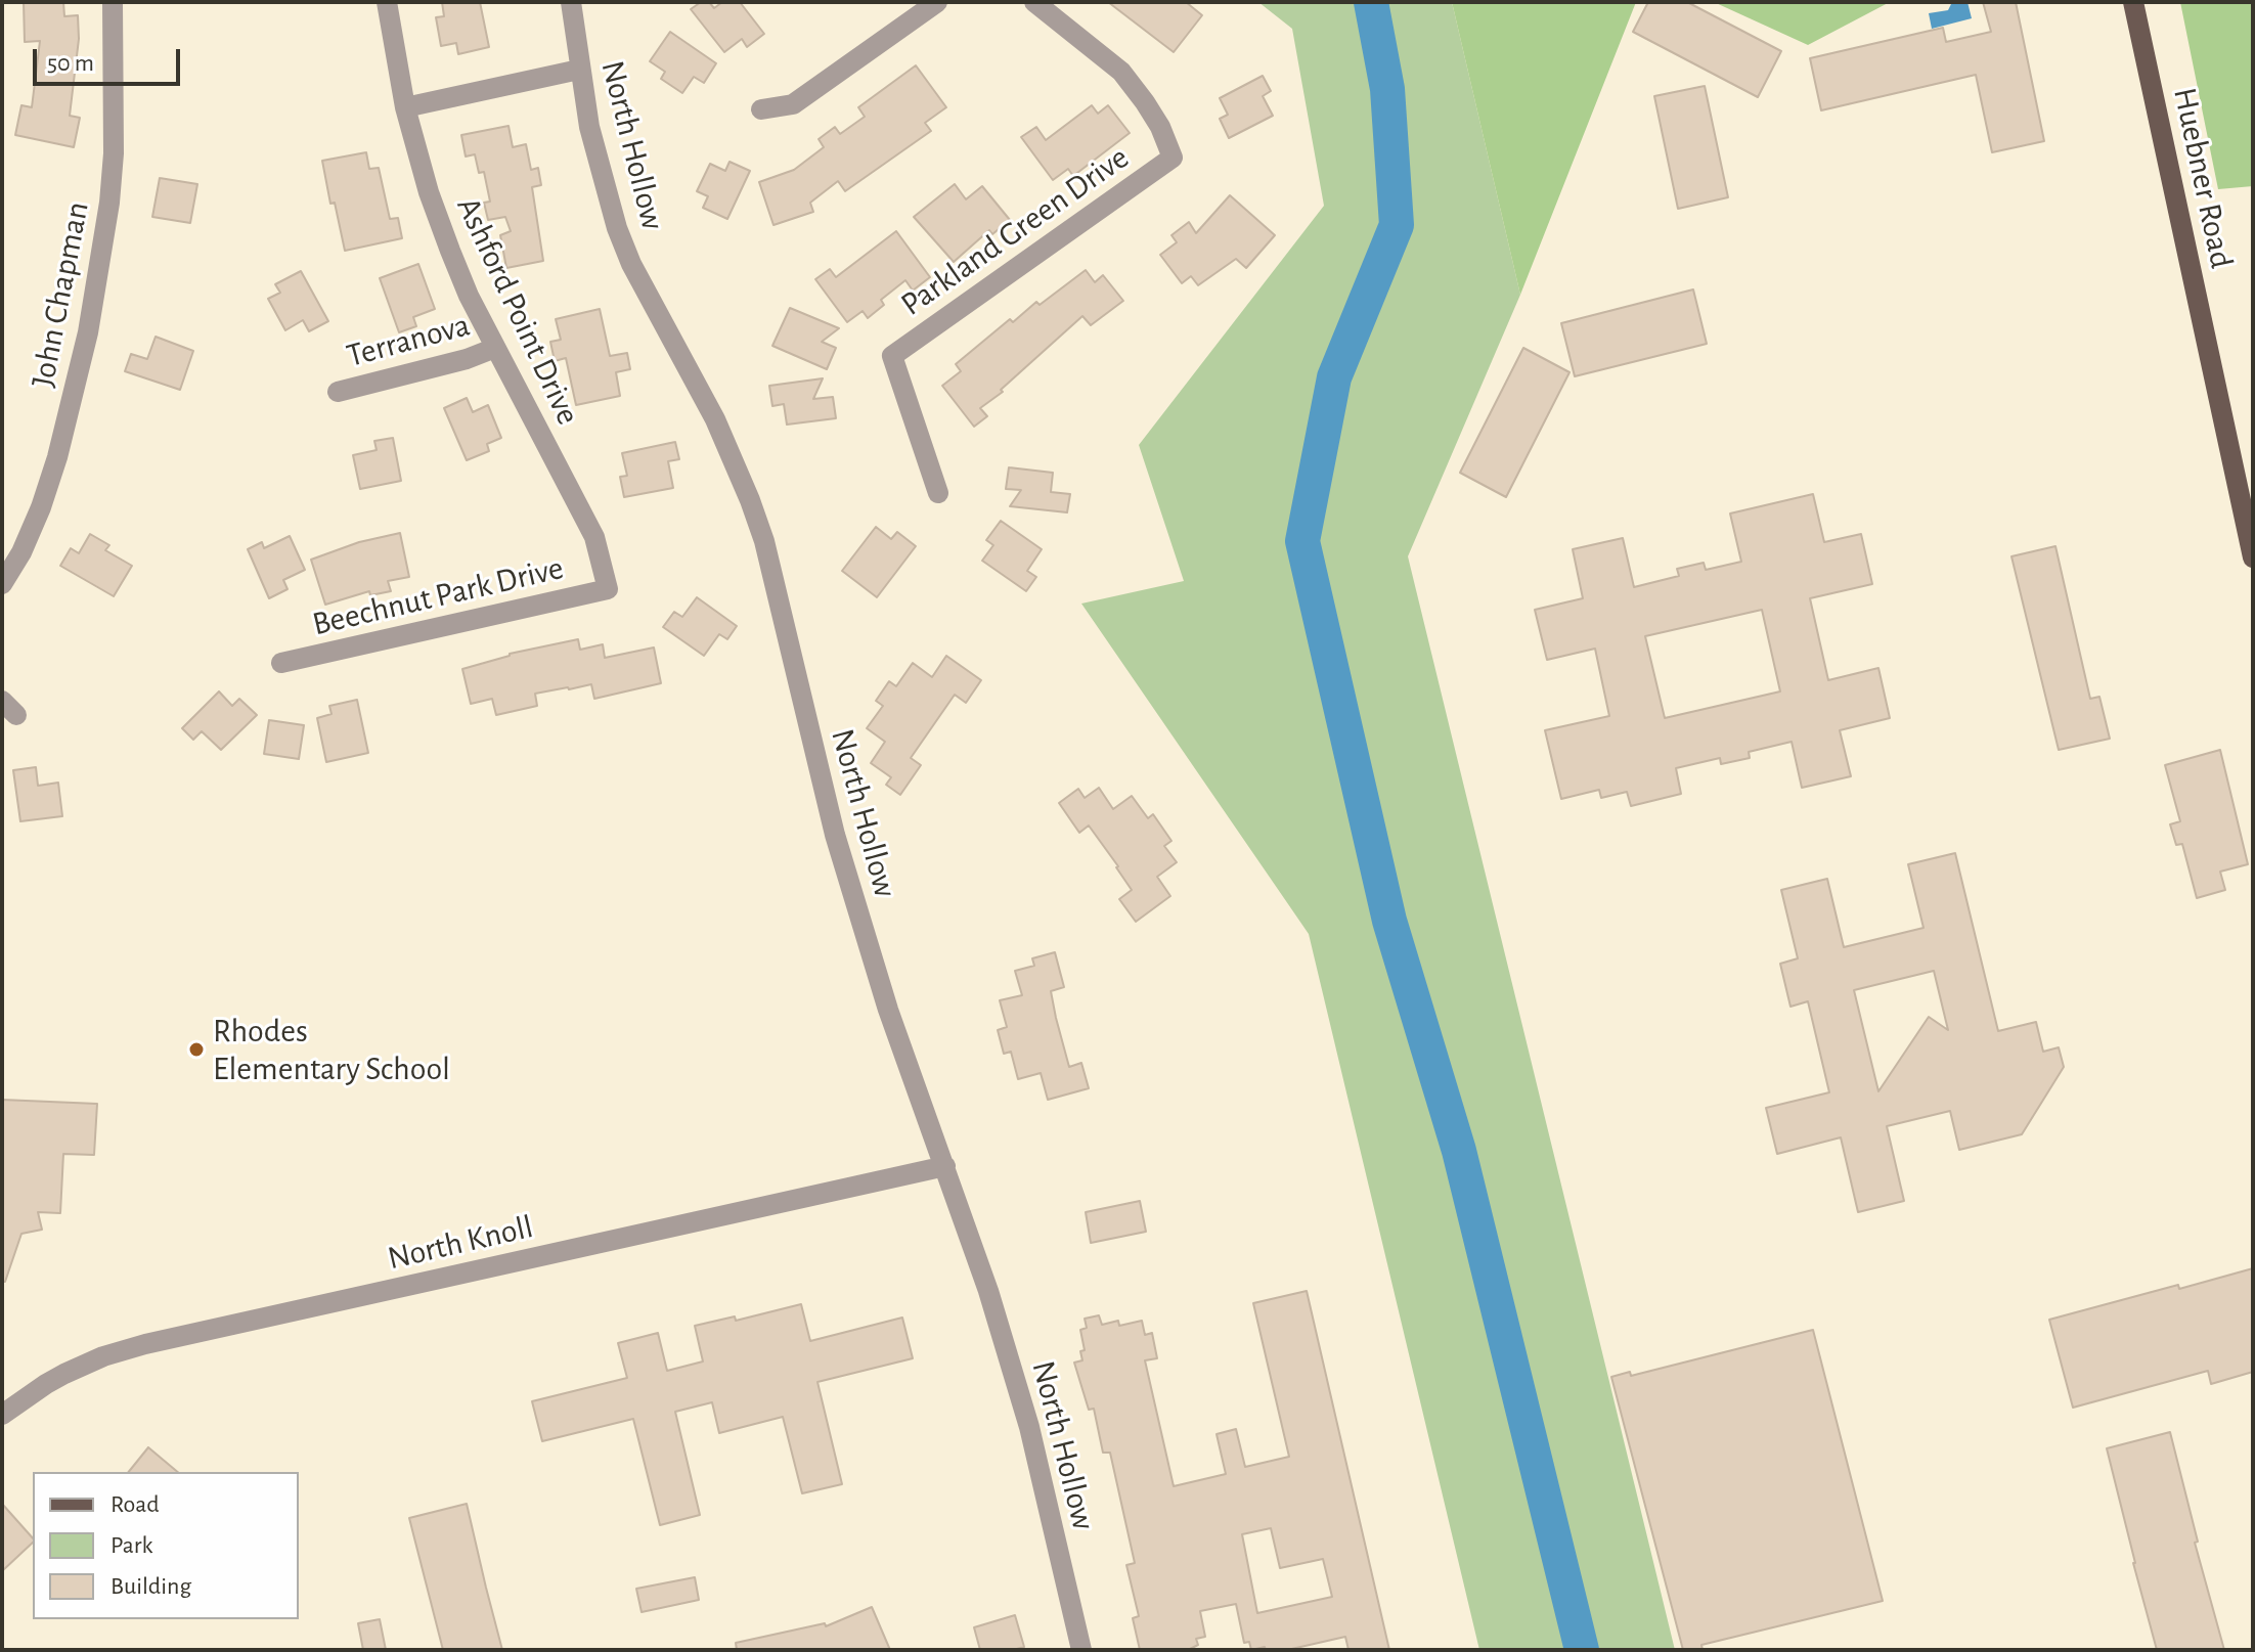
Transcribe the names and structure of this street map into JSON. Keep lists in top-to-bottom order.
{
  "streets": {
    "main road": ["Huebner Road"],
    "street": [
      "North Hollow",
      "Parkland Green Drive",
      "John Chapman",
      "Ashford Point Drive",
      "Terranova",
      "Beechnut Park Drive",
      "North Knoll"
    ]
  },
  "crossings": [
    ["North Hollow", "North Knoll"],
    ["Ashford Point Drive", "Terranova"],
    ["Ashford Point Drive", "Beechnut Park Drive"]
  ],
  "places": ["Rhodes Elementary School"],
  "legend": ["Road", "Park", "Building"],
  "scale_bar": "50 m"
}
